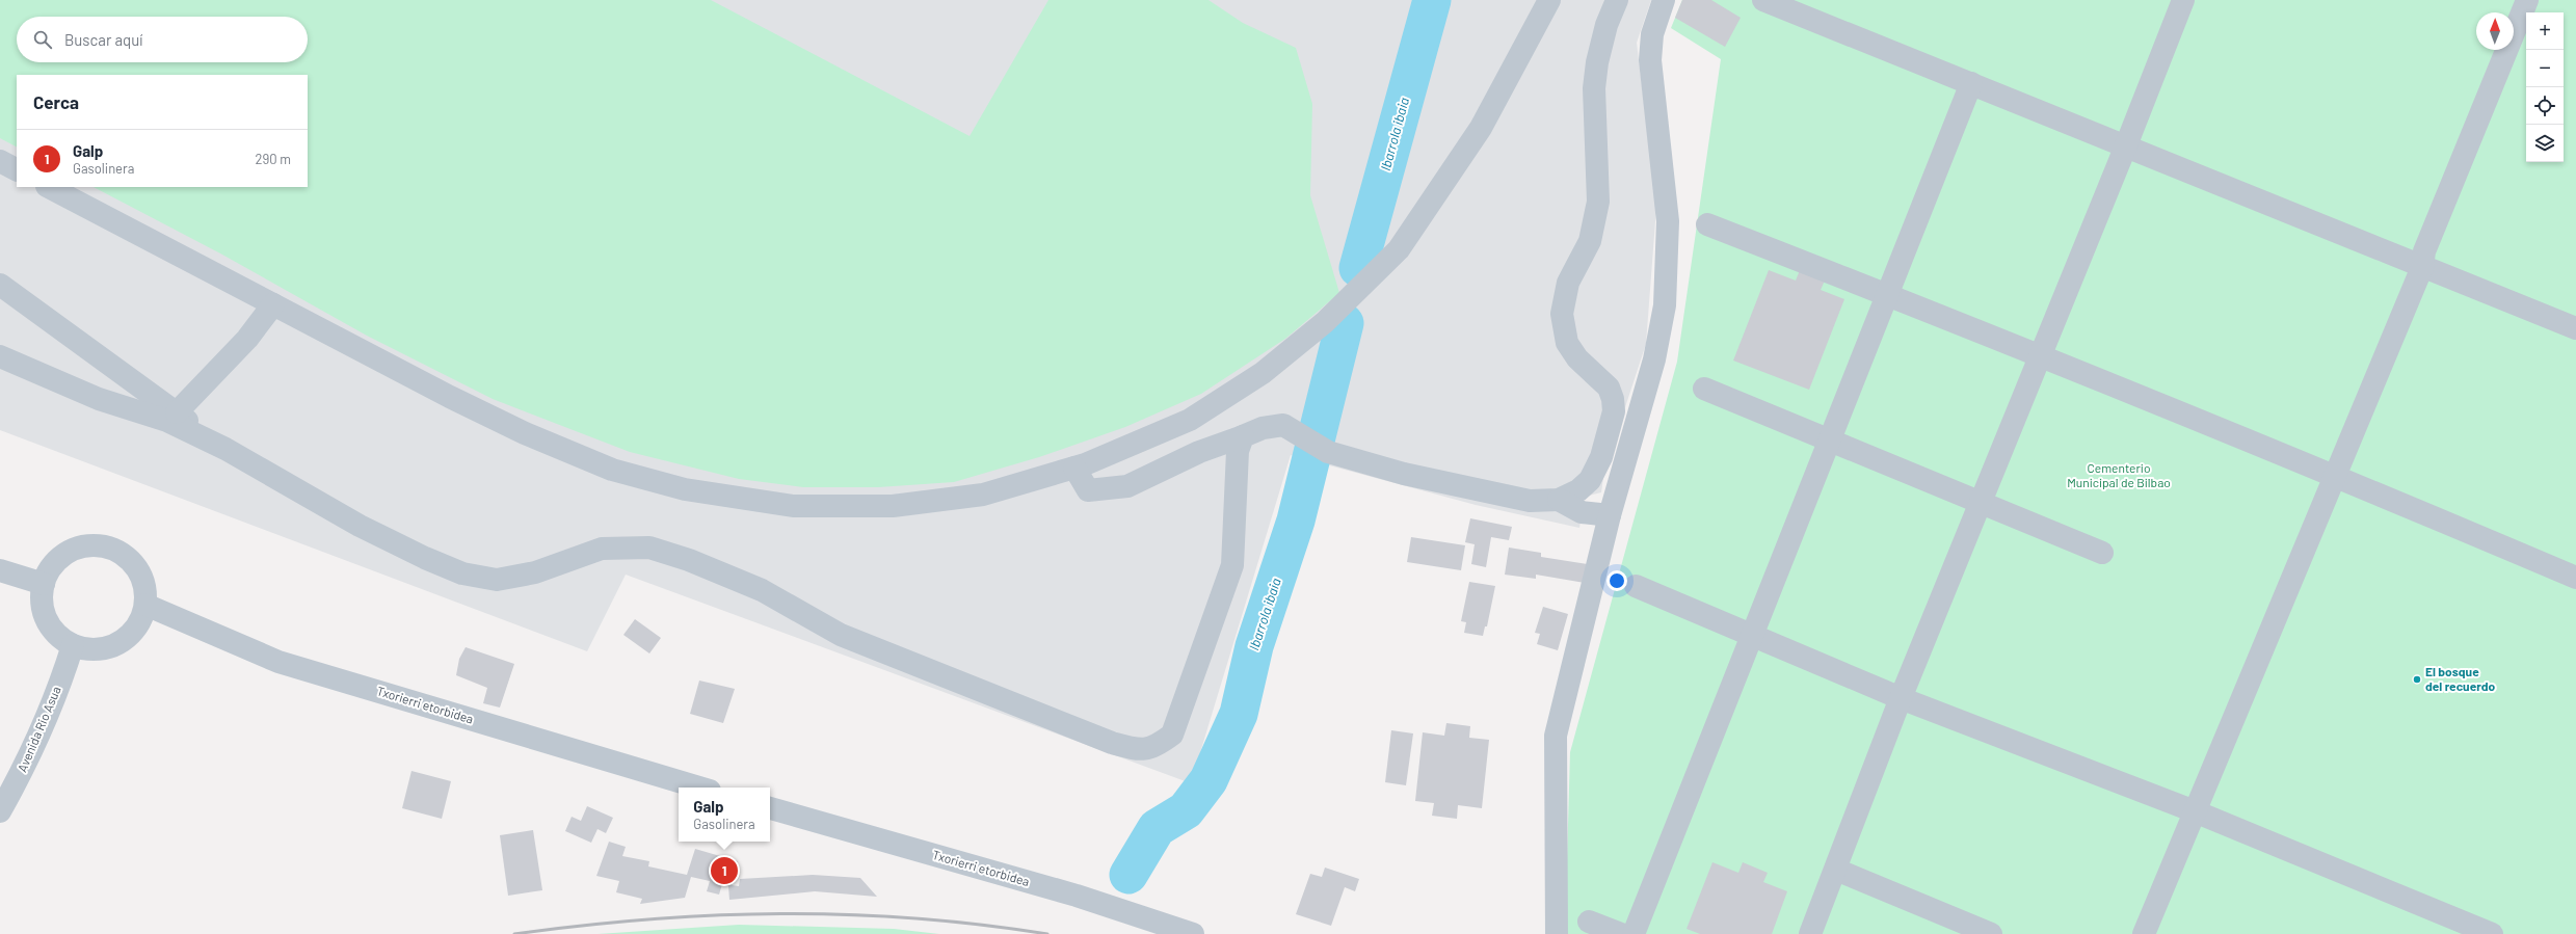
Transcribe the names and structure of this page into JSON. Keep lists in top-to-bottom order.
{
  "streets": {
    "street": ["Txorierri etorbidea", "Avenida Rio Asua"]
  },
  "crossings": [
    ["Txorierri etorbidea", "Avenida Rio Asua"]
  ],
  "water": ["Ibarrola ibaia"],
  "parks": ["Cementerio Municipal de Bilbao"],
  "places": ["El bosque del recuerdo"],
  "north": "top",
  "page": {
    "map_buttons": ["+", "−"],
    "search": "Buscar aquí",
    "heading": "Cerca",
    "list": [
      {
        "mark": "1",
        "name": "Galp",
        "note": "Gasolinera",
        "value": "290 m"
      }
    ],
    "popup": ["Galp", "Gasolinera"],
    "pins": "1"
  }
}
